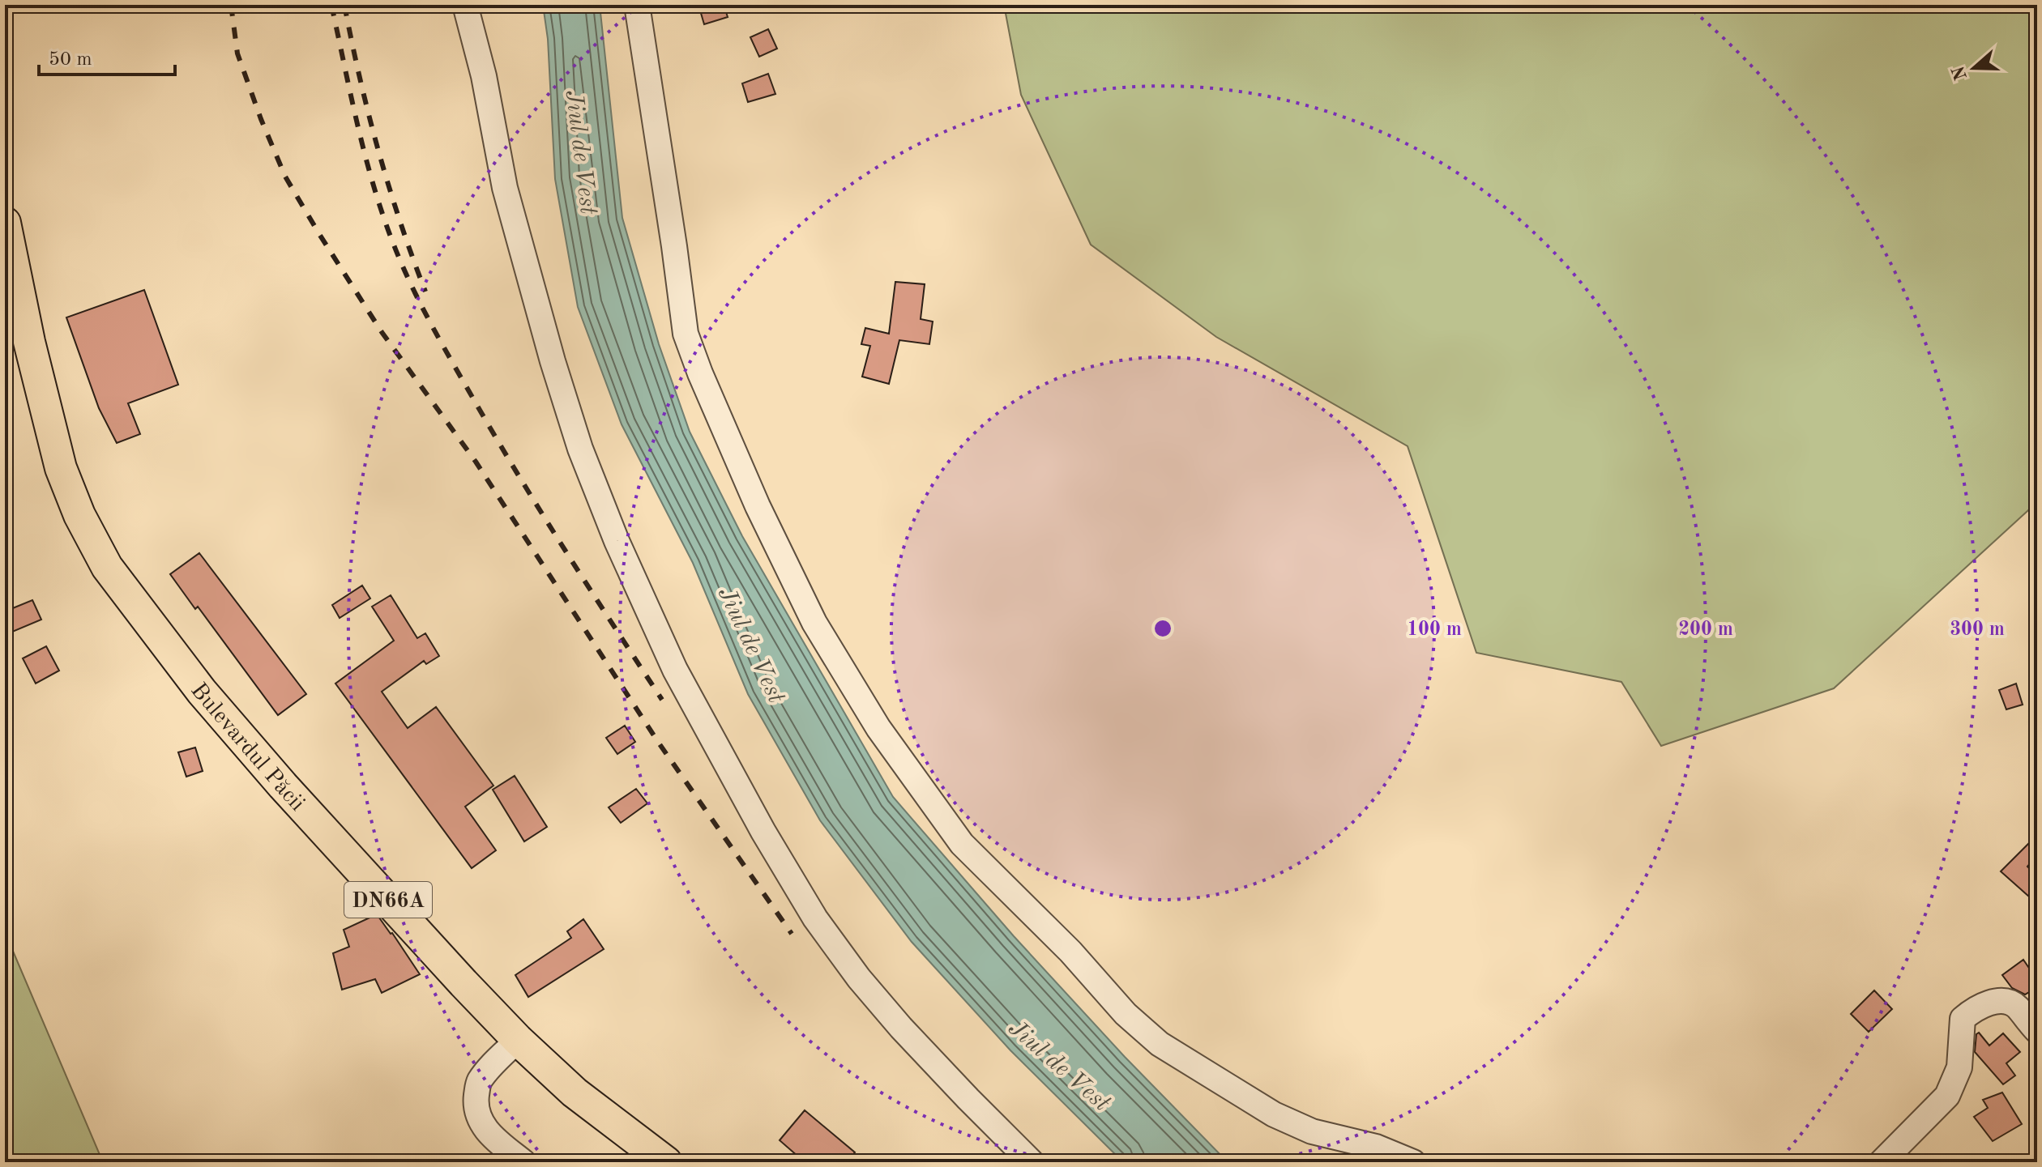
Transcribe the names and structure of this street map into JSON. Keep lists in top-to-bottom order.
{
  "streets": {
    "main road": ["Bulevardul Păcii", "DN66A"]
  },
  "water": ["Jiul de Vest"],
  "scale_bar": "50 m",
  "north": "left",
  "rings": ["100 m", "200 m", "300 m"]
}
